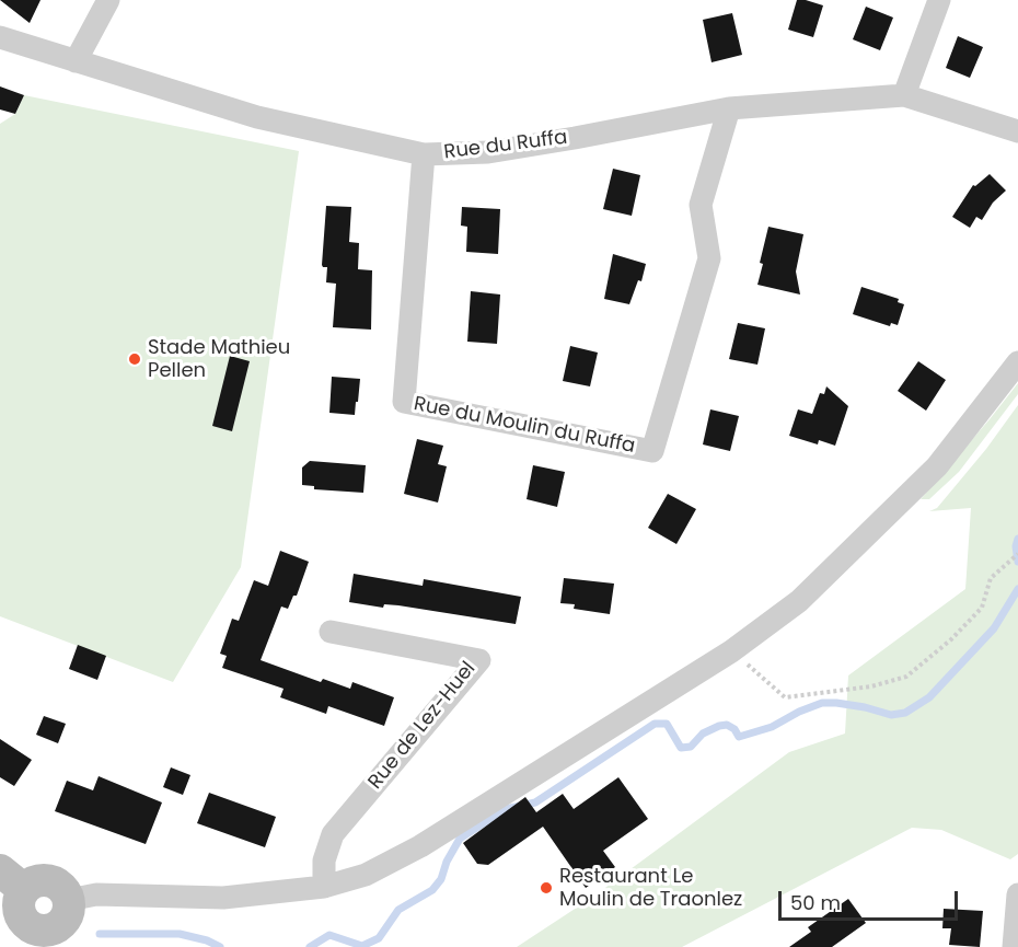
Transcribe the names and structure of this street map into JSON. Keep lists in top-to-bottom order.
{
  "streets": {
    "street": ["Rue du Ruffa", "Rue du Moulin du Ruffa", "Rue de Lez-Huel"]
  },
  "crossings": [
    ["Rue du Ruffa", "Rue du Moulin du Ruffa"]
  ],
  "places": ["Stade Mathieu Pellen", "Restaurant Le Moulin de Traonlez"],
  "scale_bar": "50 m"
}
